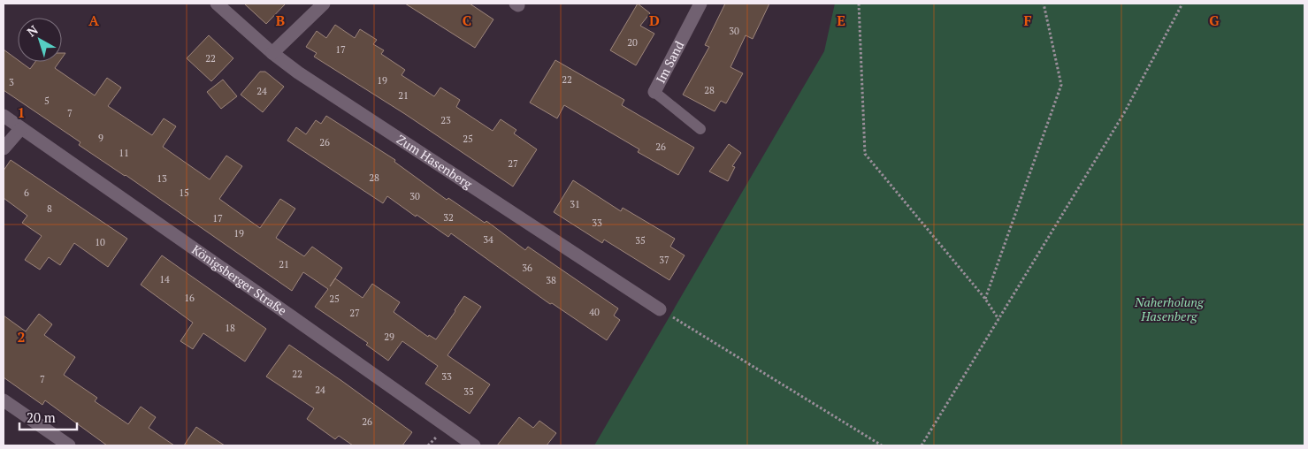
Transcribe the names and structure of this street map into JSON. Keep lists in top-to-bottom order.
{
  "streets": {
    "street": ["Im Sand", "Zum Hasenberg", "Königsberger Straße"]
  },
  "parks": ["Naherholung Hasenberg"],
  "house_numbers": [
    "30",
    "20",
    "17",
    "22",
    "22",
    "19",
    "3",
    "28",
    "24",
    "21",
    "5",
    "7",
    "23",
    "9",
    "25",
    "26",
    "26",
    "11",
    "27",
    "28",
    "13",
    "6",
    "15",
    "30",
    "31",
    "8",
    "32",
    "17",
    "33",
    "19",
    "34",
    "35",
    "10",
    "37",
    "21",
    "36",
    "14",
    "38",
    "16",
    "25",
    "40",
    "27",
    "18",
    "29",
    "22",
    "33",
    "7",
    "24",
    "35",
    "26"
  ],
  "scale_bar": "20 m",
  "north": "top left",
  "grid": {
    "columns": [
      "A",
      "B",
      "C",
      "D",
      "E",
      "F",
      "G"
    ],
    "rows": ["1", "2"]
  }
}
